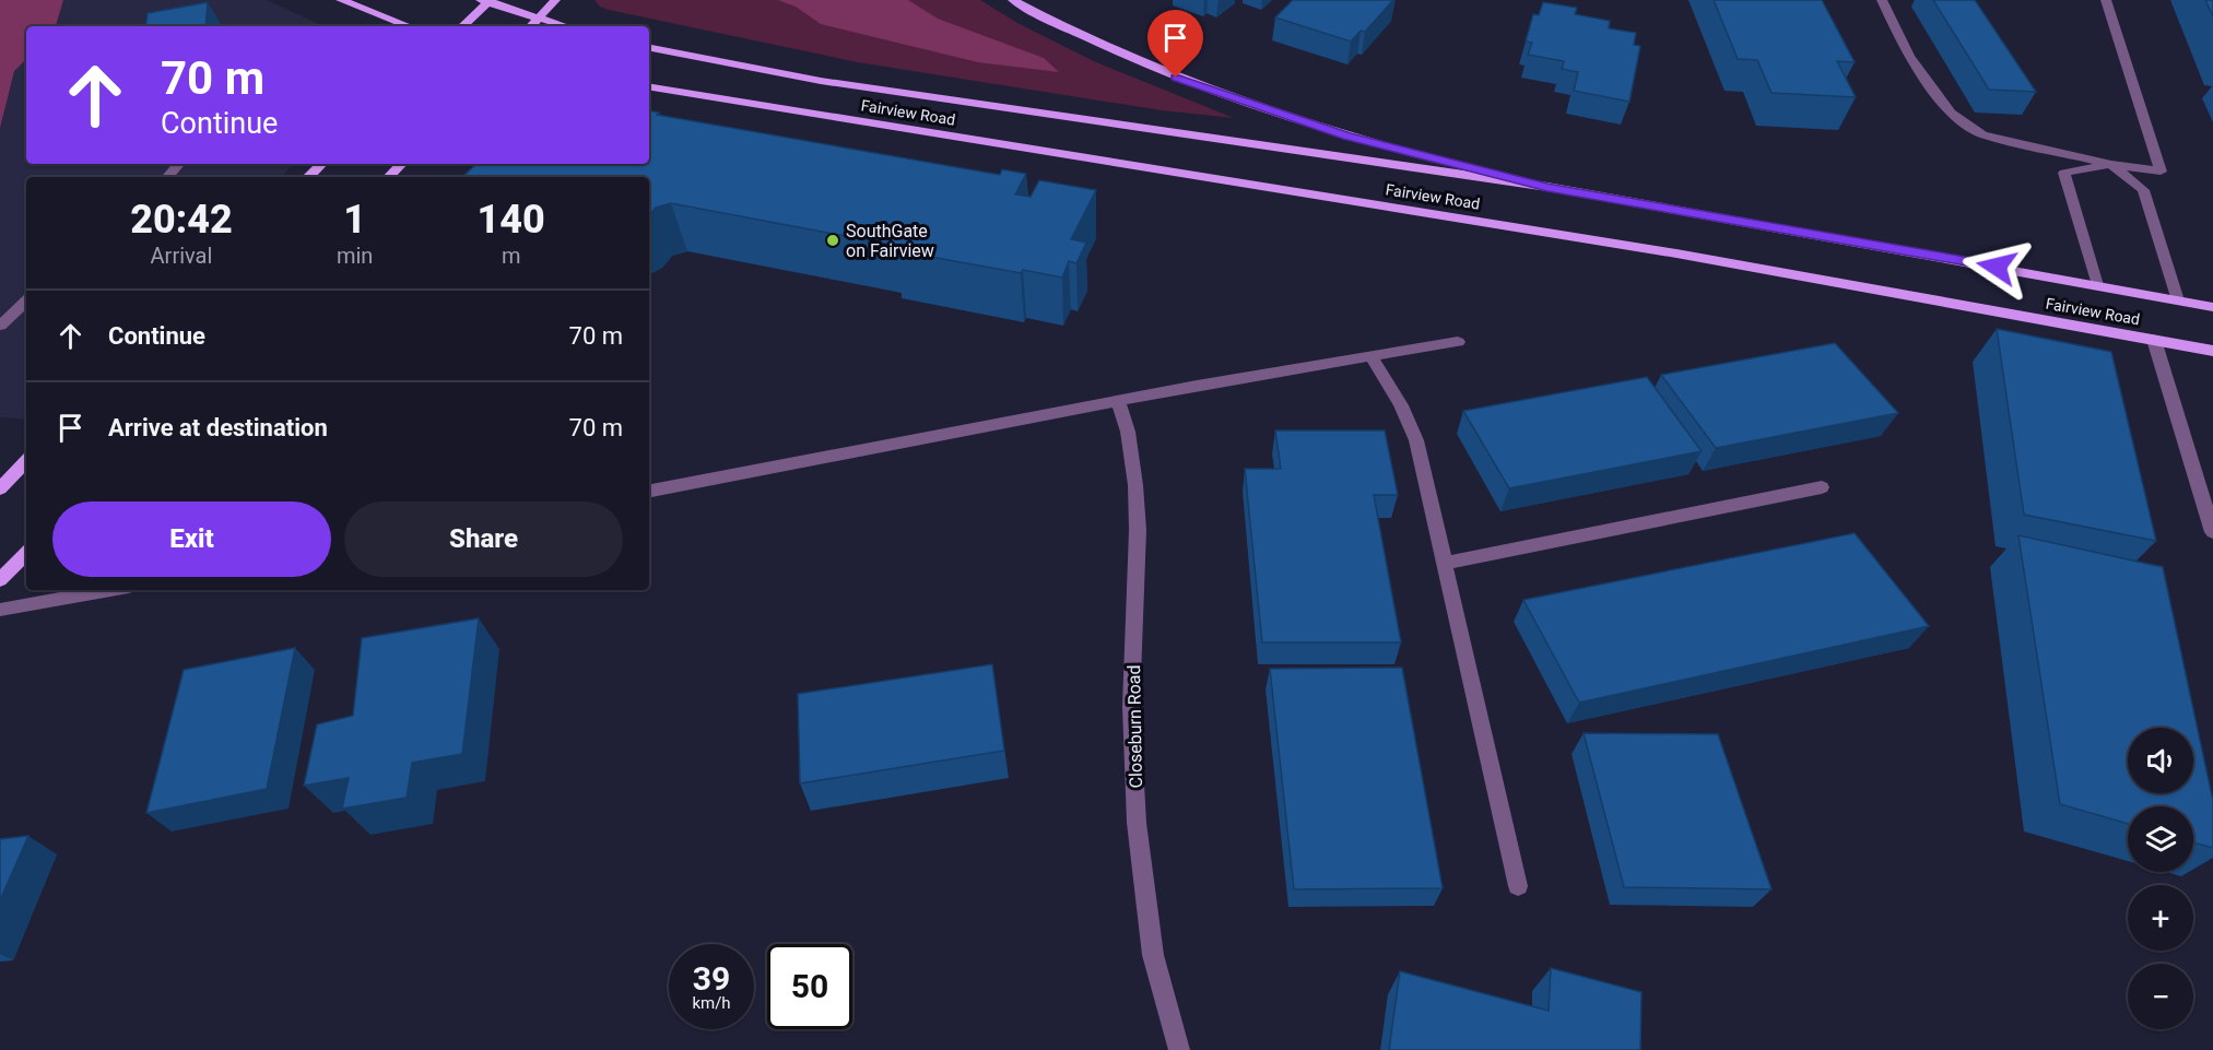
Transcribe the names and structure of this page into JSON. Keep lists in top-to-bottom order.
{
  "streets": {
    "main road": ["Fairview Road"],
    "street": ["Closeburn Road"]
  },
  "places": ["SouthGate on Fairview"],
  "page": {
    "turn": ["70 m", "Continue"],
    "eta": [
      "20:42",
      "Arrival",
      "1",
      "min",
      "140",
      "m"
    ],
    "list": [
      {
        "name": "Continue",
        "value": "70 m"
      },
      {
        "name": "Arrive at destination",
        "value": "70 m"
      }
    ],
    "buttons": ["Exit", "Share"],
    "map_buttons": ["+", "−"],
    "speed": "39 km/h",
    "limit": "50"
  }
}
